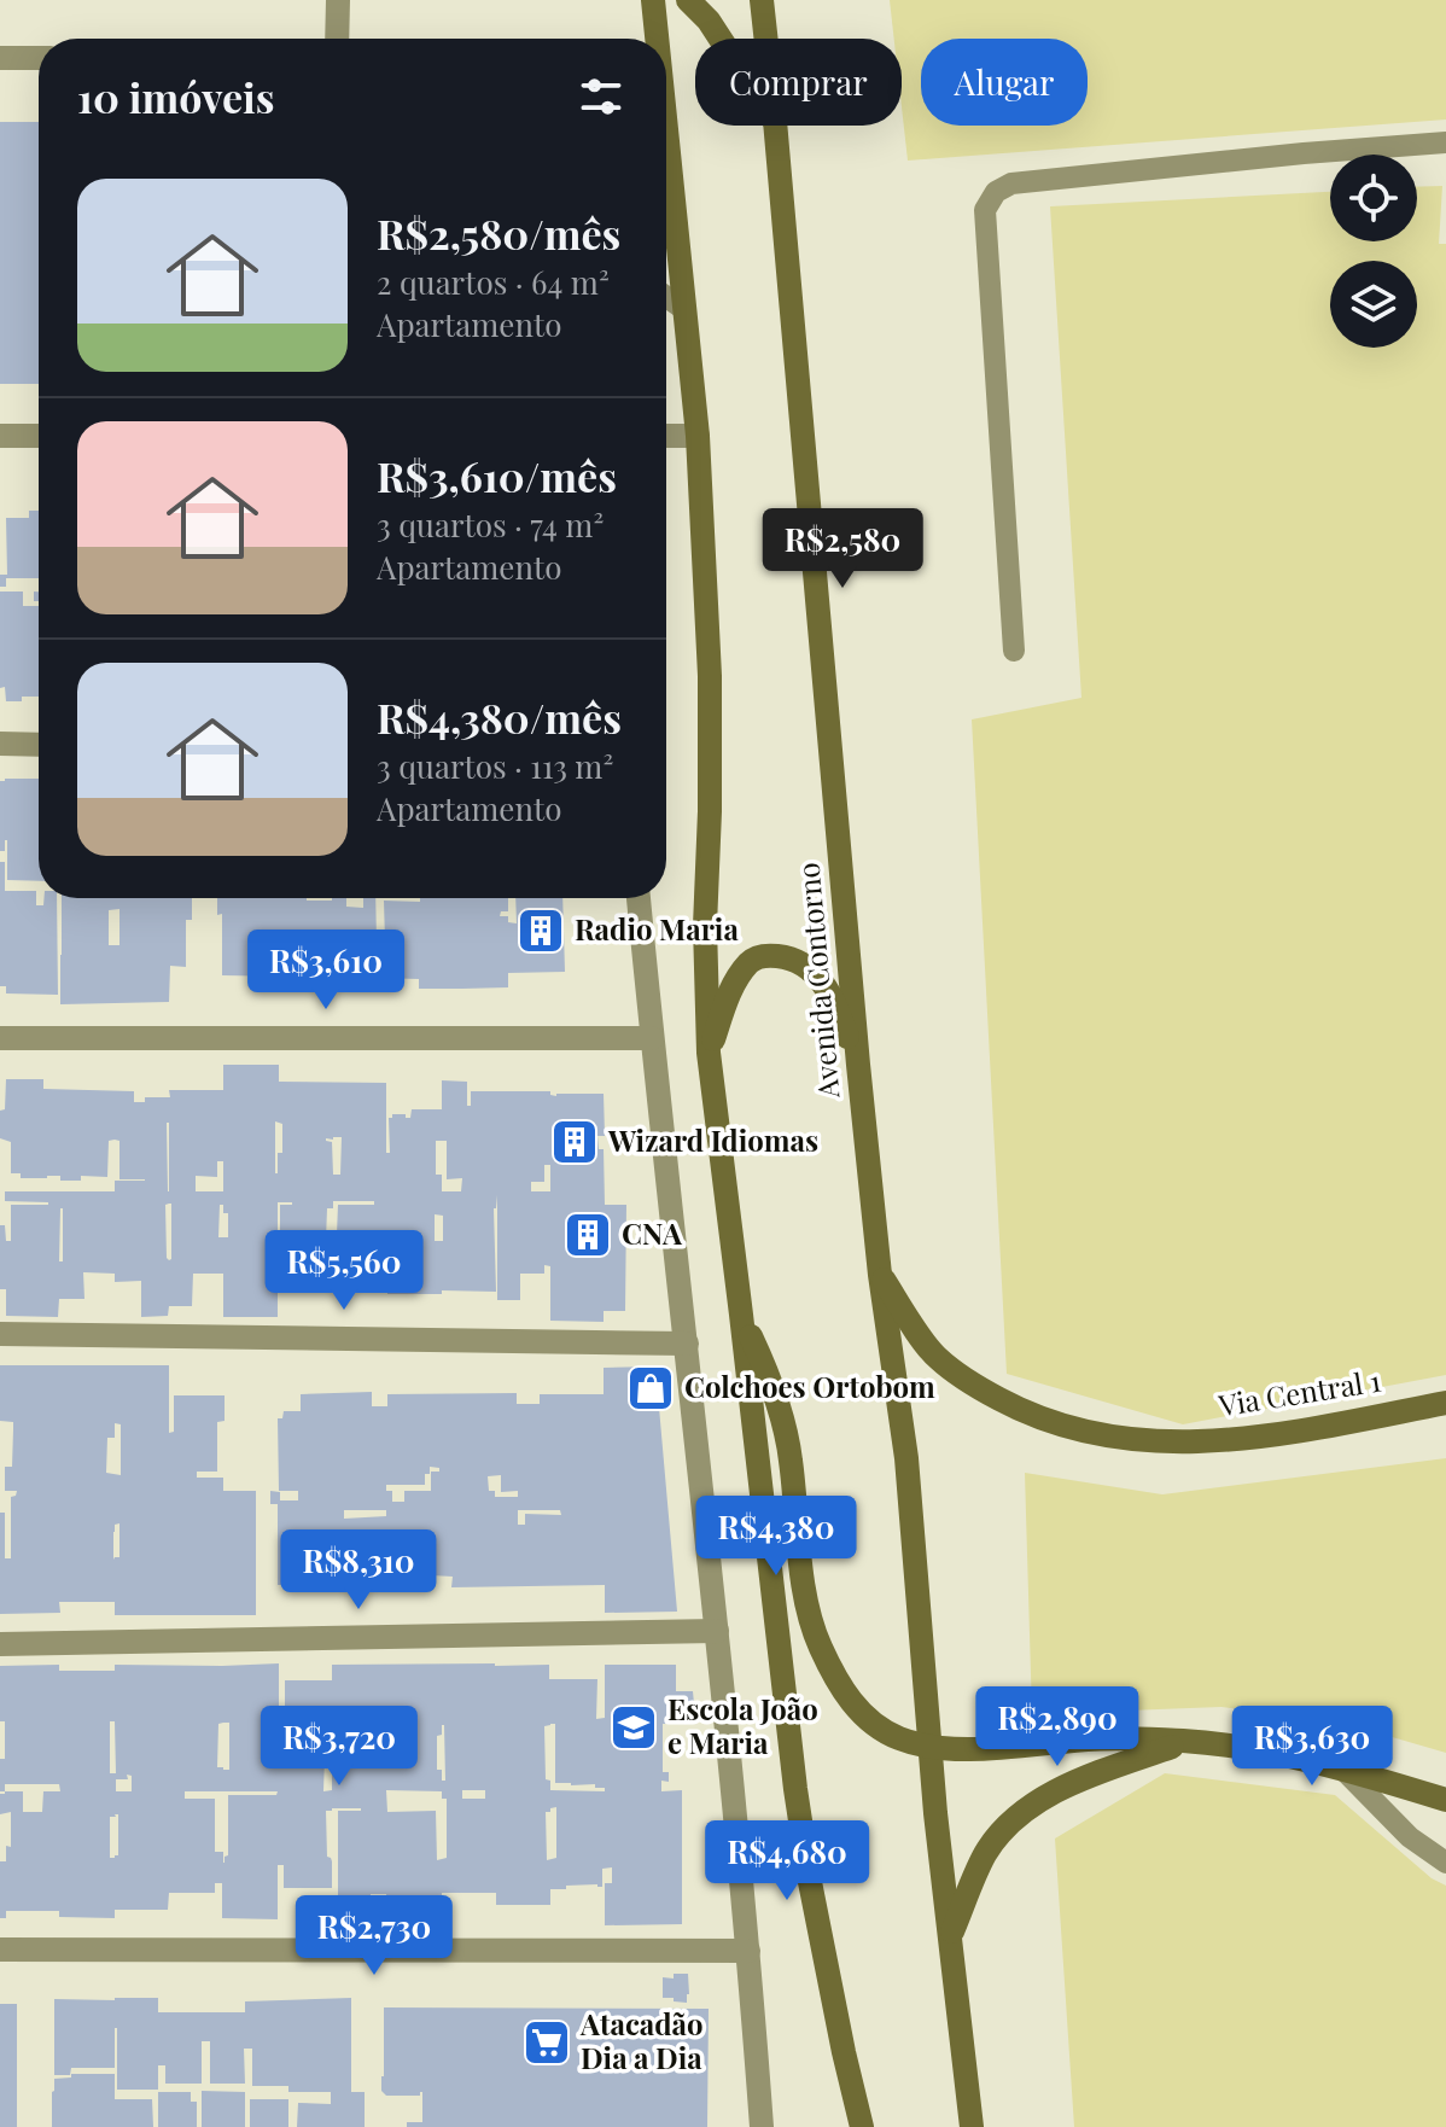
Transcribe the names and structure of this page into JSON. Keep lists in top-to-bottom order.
{
  "streets": {
    "main road": ["Avenida Contorno", "Via Central 1"]
  },
  "crossings": [
    ["Avenida Contorno", "Via Central 1"]
  ],
  "places": {
    "building": ["Radio Maria", "Wizard Idiomas", "CNA"],
    "shop": ["Colchoes Ortobom"],
    "school or university": ["Escola João e Maria"],
    "supermarket": ["Atacadão Dia a Dia"]
  },
  "page": {
    "chip": ["Comprar", "Alugar"],
    "heading": "10 imóveis",
    "list": [
      {
        "name": "R$2,580/mês",
        "note": "2 quartos · 64 m² · Apartamento"
      },
      {
        "name": "R$3,610/mês",
        "note": "3 quartos · 74 m² · Apartamento"
      },
      {
        "name": "R$4,380/mês",
        "note": "3 quartos · 113 m² · Apartamento"
      }
    ],
    "price": [
      "R$2,580",
      "R$3,610",
      "R$5,560",
      "R$4,380",
      "R$8,310",
      "R$2,890",
      "R$3,720",
      "R$3,630",
      "R$4,680",
      "R$2,730"
    ]
  }
}
